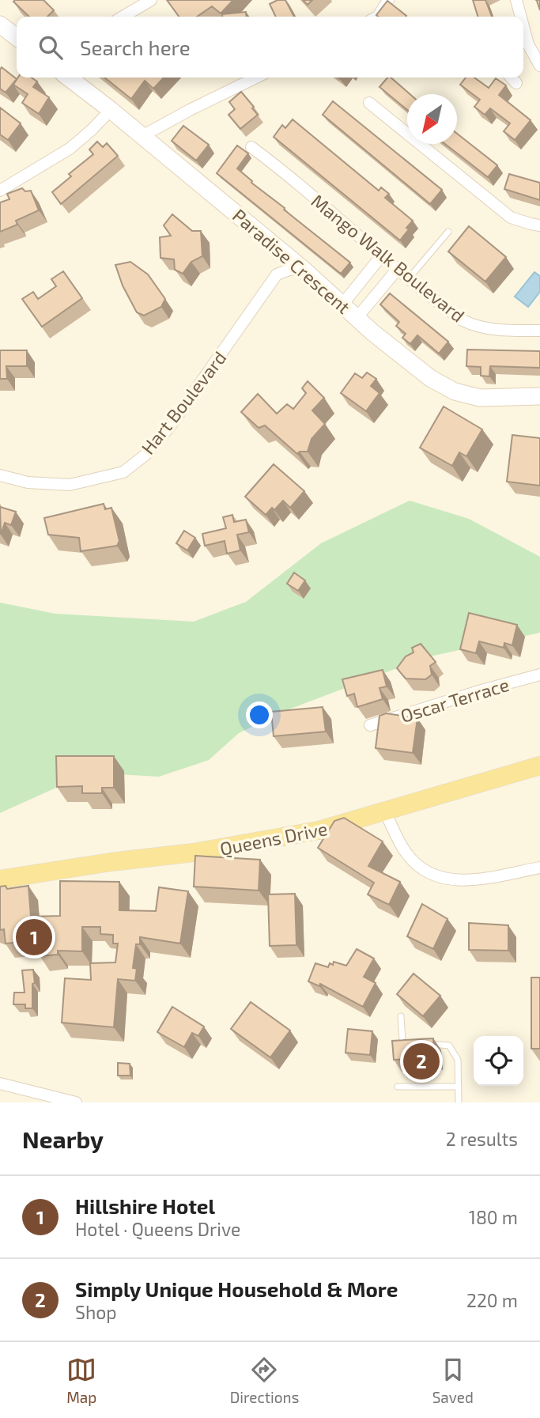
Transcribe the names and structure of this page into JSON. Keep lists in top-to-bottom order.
{
  "streets": {
    "main road": ["Queens Drive"],
    "street": [
      "Mango Walk Boulevard",
      "Paradise Crescent",
      "Hart Boulevard",
      "Oscar Terrace"
    ]
  },
  "crossings": [
    ["Paradise Crescent", "Hart Boulevard"]
  ],
  "north": "bottom left",
  "page": {
    "search": "Search here",
    "pins": ["1", "2"],
    "heading": ["Nearby", "2 results"],
    "list": [
      {
        "mark": "1",
        "name": "Hillshire Hotel",
        "note": "Hotel · Queens Drive",
        "value": "180 m"
      },
      {
        "mark": "2",
        "name": "Simply Unique Household & More",
        "note": "Shop",
        "value": "220 m"
      }
    ],
    "nav": ["Map", "Directions", "Saved"]
  }
}
